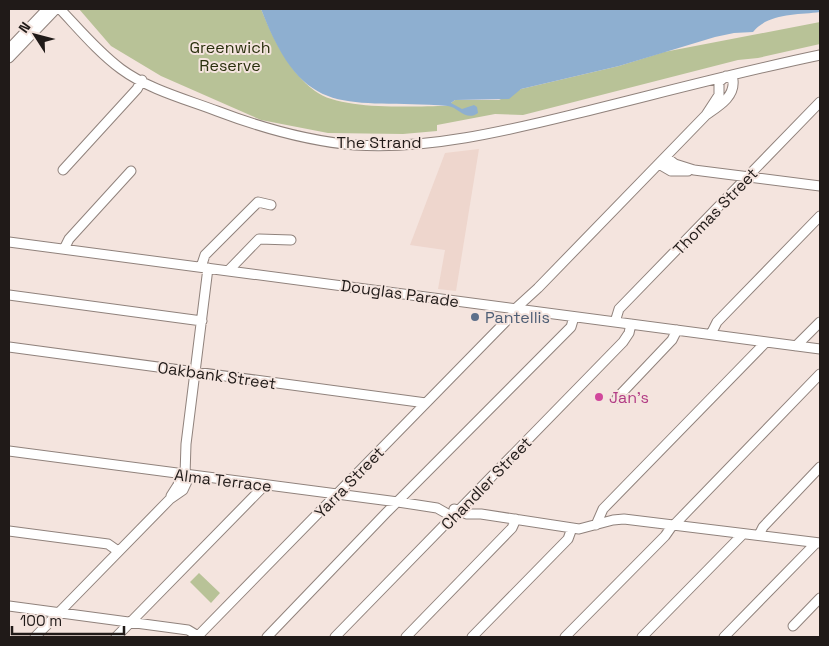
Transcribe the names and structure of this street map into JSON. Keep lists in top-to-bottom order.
{
  "streets": {
    "street": [
      "The Strand",
      "Thomas Street",
      "Douglas Parade",
      "Oakbank Street",
      "Alma Terrace",
      "Yarra Street",
      "Chandler Street"
    ]
  },
  "crossings": [
    ["The Strand", "Yarra Street"],
    ["Thomas Street", "Douglas Parade"],
    ["Douglas Parade", "Yarra Street"],
    ["Douglas Parade", "Chandler Street"],
    ["Oakbank Street", "Yarra Street"],
    ["Alma Terrace", "Yarra Street"],
    ["Alma Terrace", "Chandler Street"]
  ],
  "parks": ["Greenwich Reserve"],
  "places": ["Pantellis", "Jan's"],
  "scale_bar": "100 m",
  "north": "top left"
}
